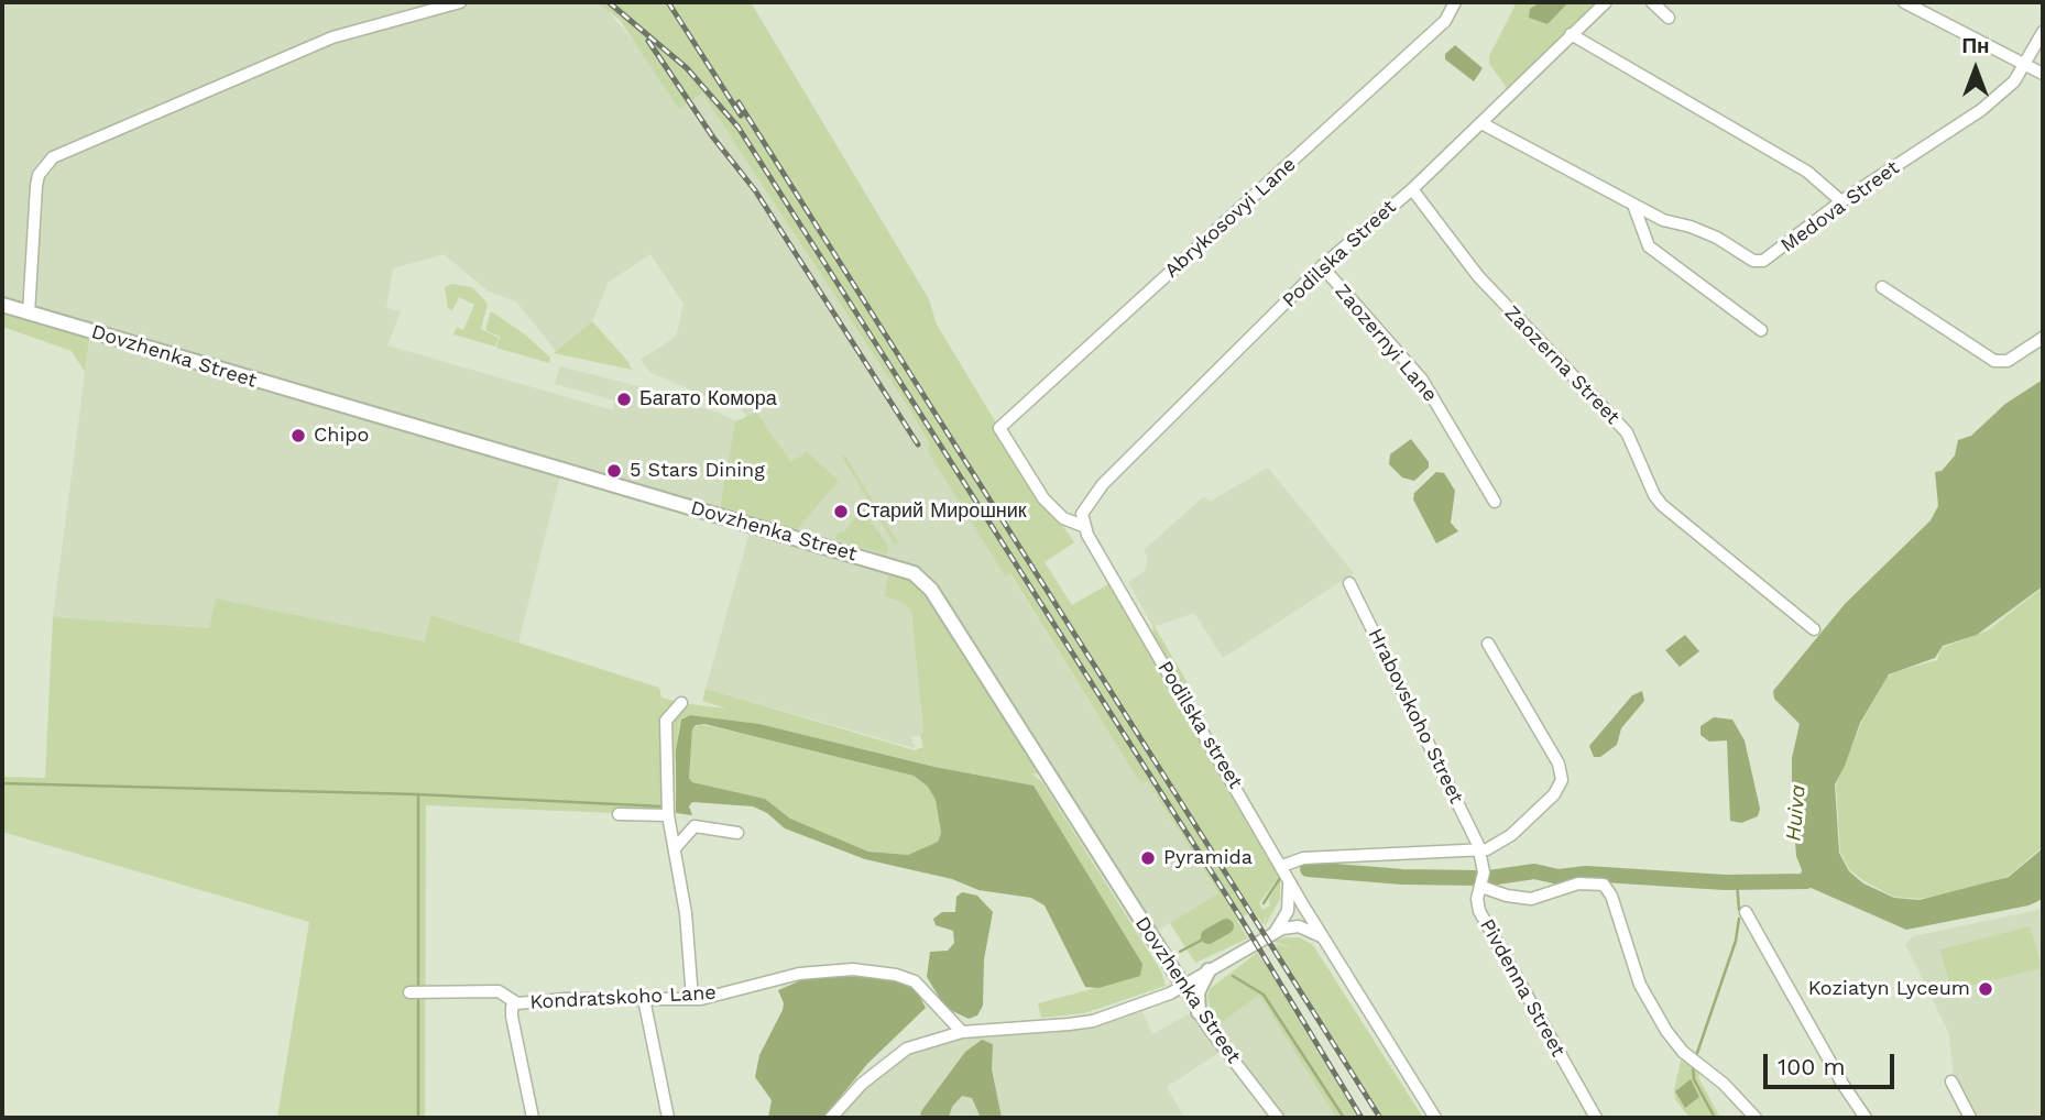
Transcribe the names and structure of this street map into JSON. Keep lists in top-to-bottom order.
{
  "streets": {
    "main road": ["Dovzhenka Street"],
    "street": [
      "Medova Street",
      "Abrykosovyi Lane",
      "Podilska Street",
      "Zaozernyi Lane",
      "Zaozerna Street",
      "Hrabovskoho Street",
      "Podilska street",
      "Pivdenna Street",
      "Kondratskoho Lane"
    ]
  },
  "crossings": [
    ["Medova Street", "Podilska Street"],
    ["Abrykosovyi Lane", "Podilska street"],
    ["Podilska Street", "Zaozernyi Lane"],
    ["Podilska Street", "Zaozerna Street"],
    ["Podilska Street", "Podilska street"],
    ["Zaozernyi Lane", "Podilska street"],
    ["Hrabovskoho Street", "Pivdenna Street"]
  ],
  "water": ["Huiva"],
  "places": [
    "Багато Комора",
    "Chipo",
    "5 Stars Dining",
    "Старий Мирошник",
    "Pyramida",
    "Koziatyn Lyceum"
  ],
  "scale_bar": "100 m",
  "north": "top"
}
